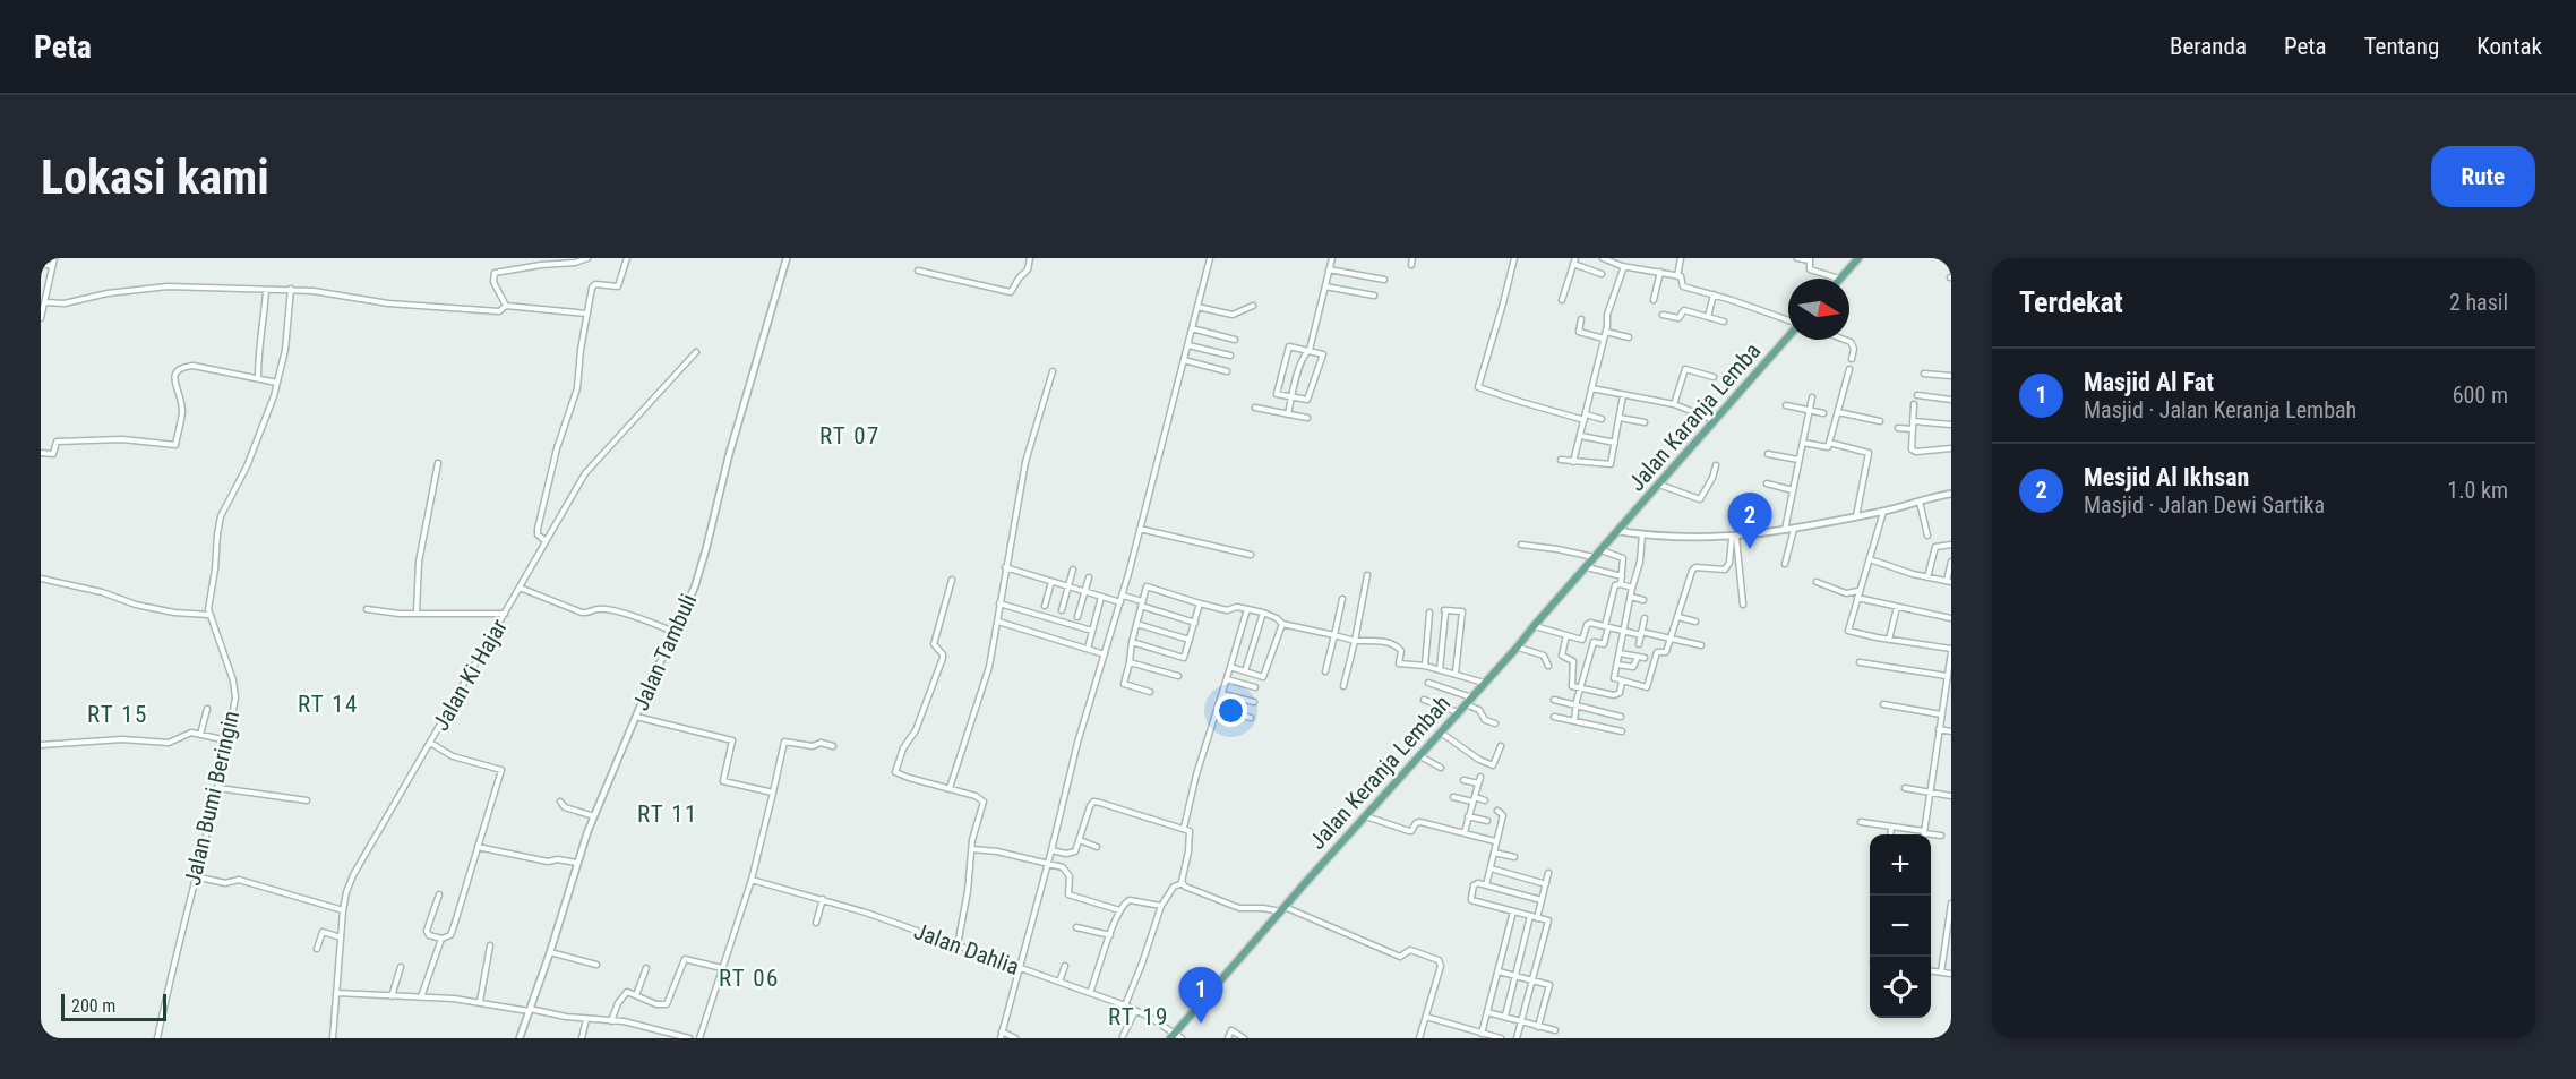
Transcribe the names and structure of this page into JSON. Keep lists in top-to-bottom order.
{
  "streets": {
    "main road": ["Jalan Karanja Lemba", "Jalan Keranja Lembah"],
    "street": [
      "Jalan Tambuli",
      "Jalan Ki Hajar",
      "Jalan Bumi Beringin",
      "Jalan Dahlia"
    ]
  },
  "crossings": [
    ["Jalan Karanja Lemba", "Jalan Keranja Lembah"],
    ["Jalan Keranja Lembah", "Jalan Dahlia"]
  ],
  "districts": [
    "RT 07",
    "RT 14",
    "RT 15",
    "RT 11",
    "RT 06",
    "RT 19"
  ],
  "scale_bar": "200 m",
  "north": "right",
  "page": {
    "header": "Peta",
    "nav": [
      "Beranda",
      "Peta",
      "Tentang",
      "Kontak"
    ],
    "buttons": "Rute",
    "title": "Lokasi kami",
    "heading": ["Terdekat", "2 hasil"],
    "list": [
      {
        "mark": "1",
        "name": "Masjid Al Fat",
        "note": "Masjid · Jalan Keranja Lembah",
        "value": "600 m"
      },
      {
        "mark": "2",
        "name": "Mesjid Al Ikhsan",
        "note": "Masjid · Jalan Dewi Sartika",
        "value": "1.0 km"
      }
    ],
    "pins": ["2", "1"],
    "map_buttons": ["+", "−"],
    "scale": "200 m"
  }
}
